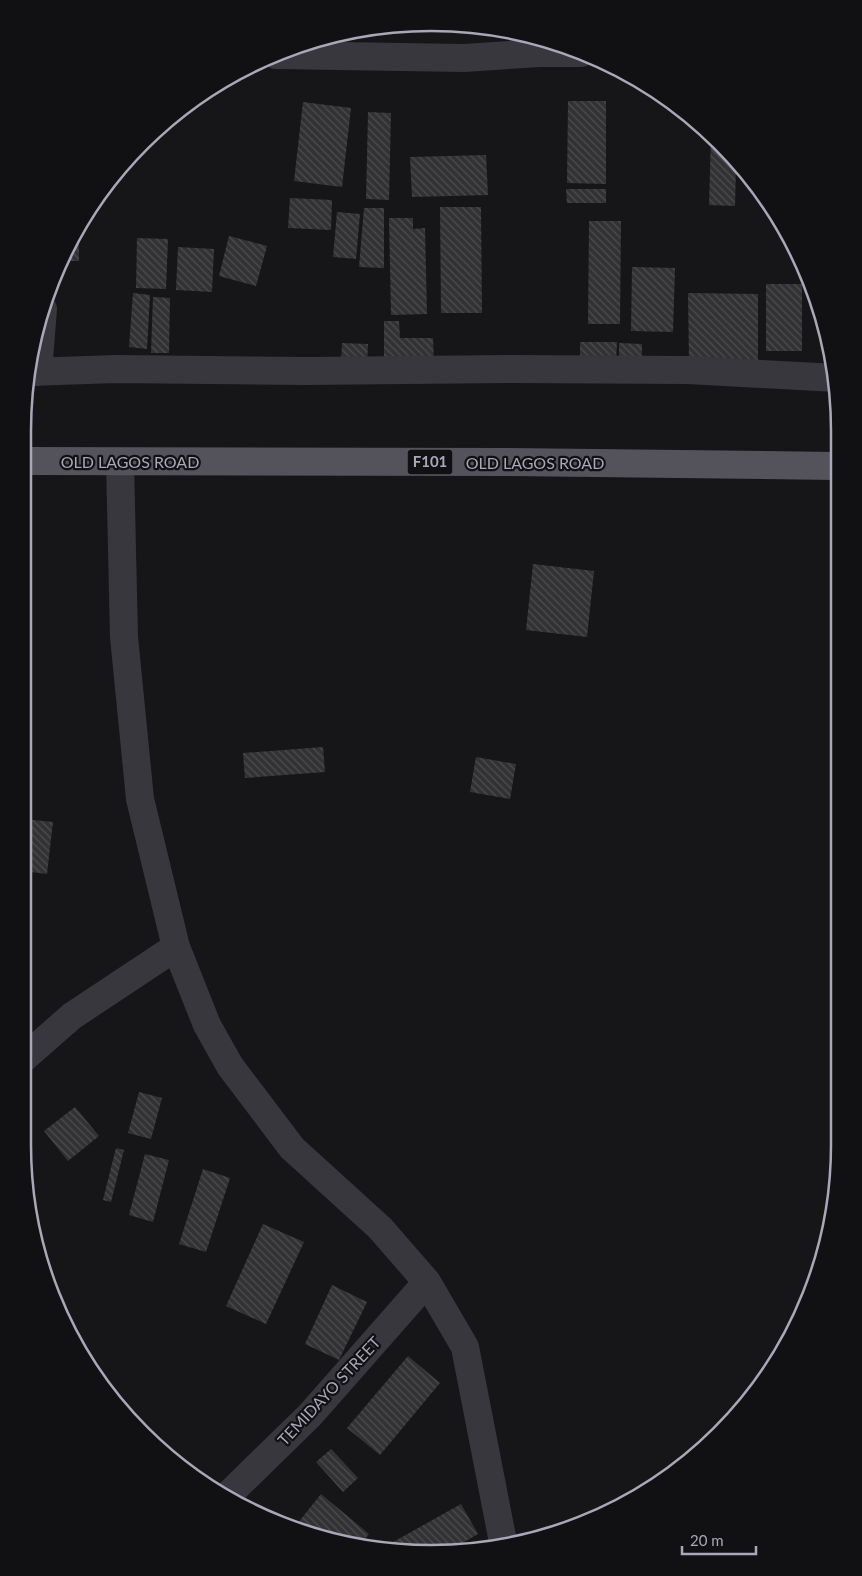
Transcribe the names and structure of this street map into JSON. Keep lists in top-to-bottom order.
{
  "streets": {
    "main road": ["OLD LAGOS ROAD", "F101"],
    "street": ["TEMIDAYO STREET"]
  },
  "scale_bar": "20 m"
}
